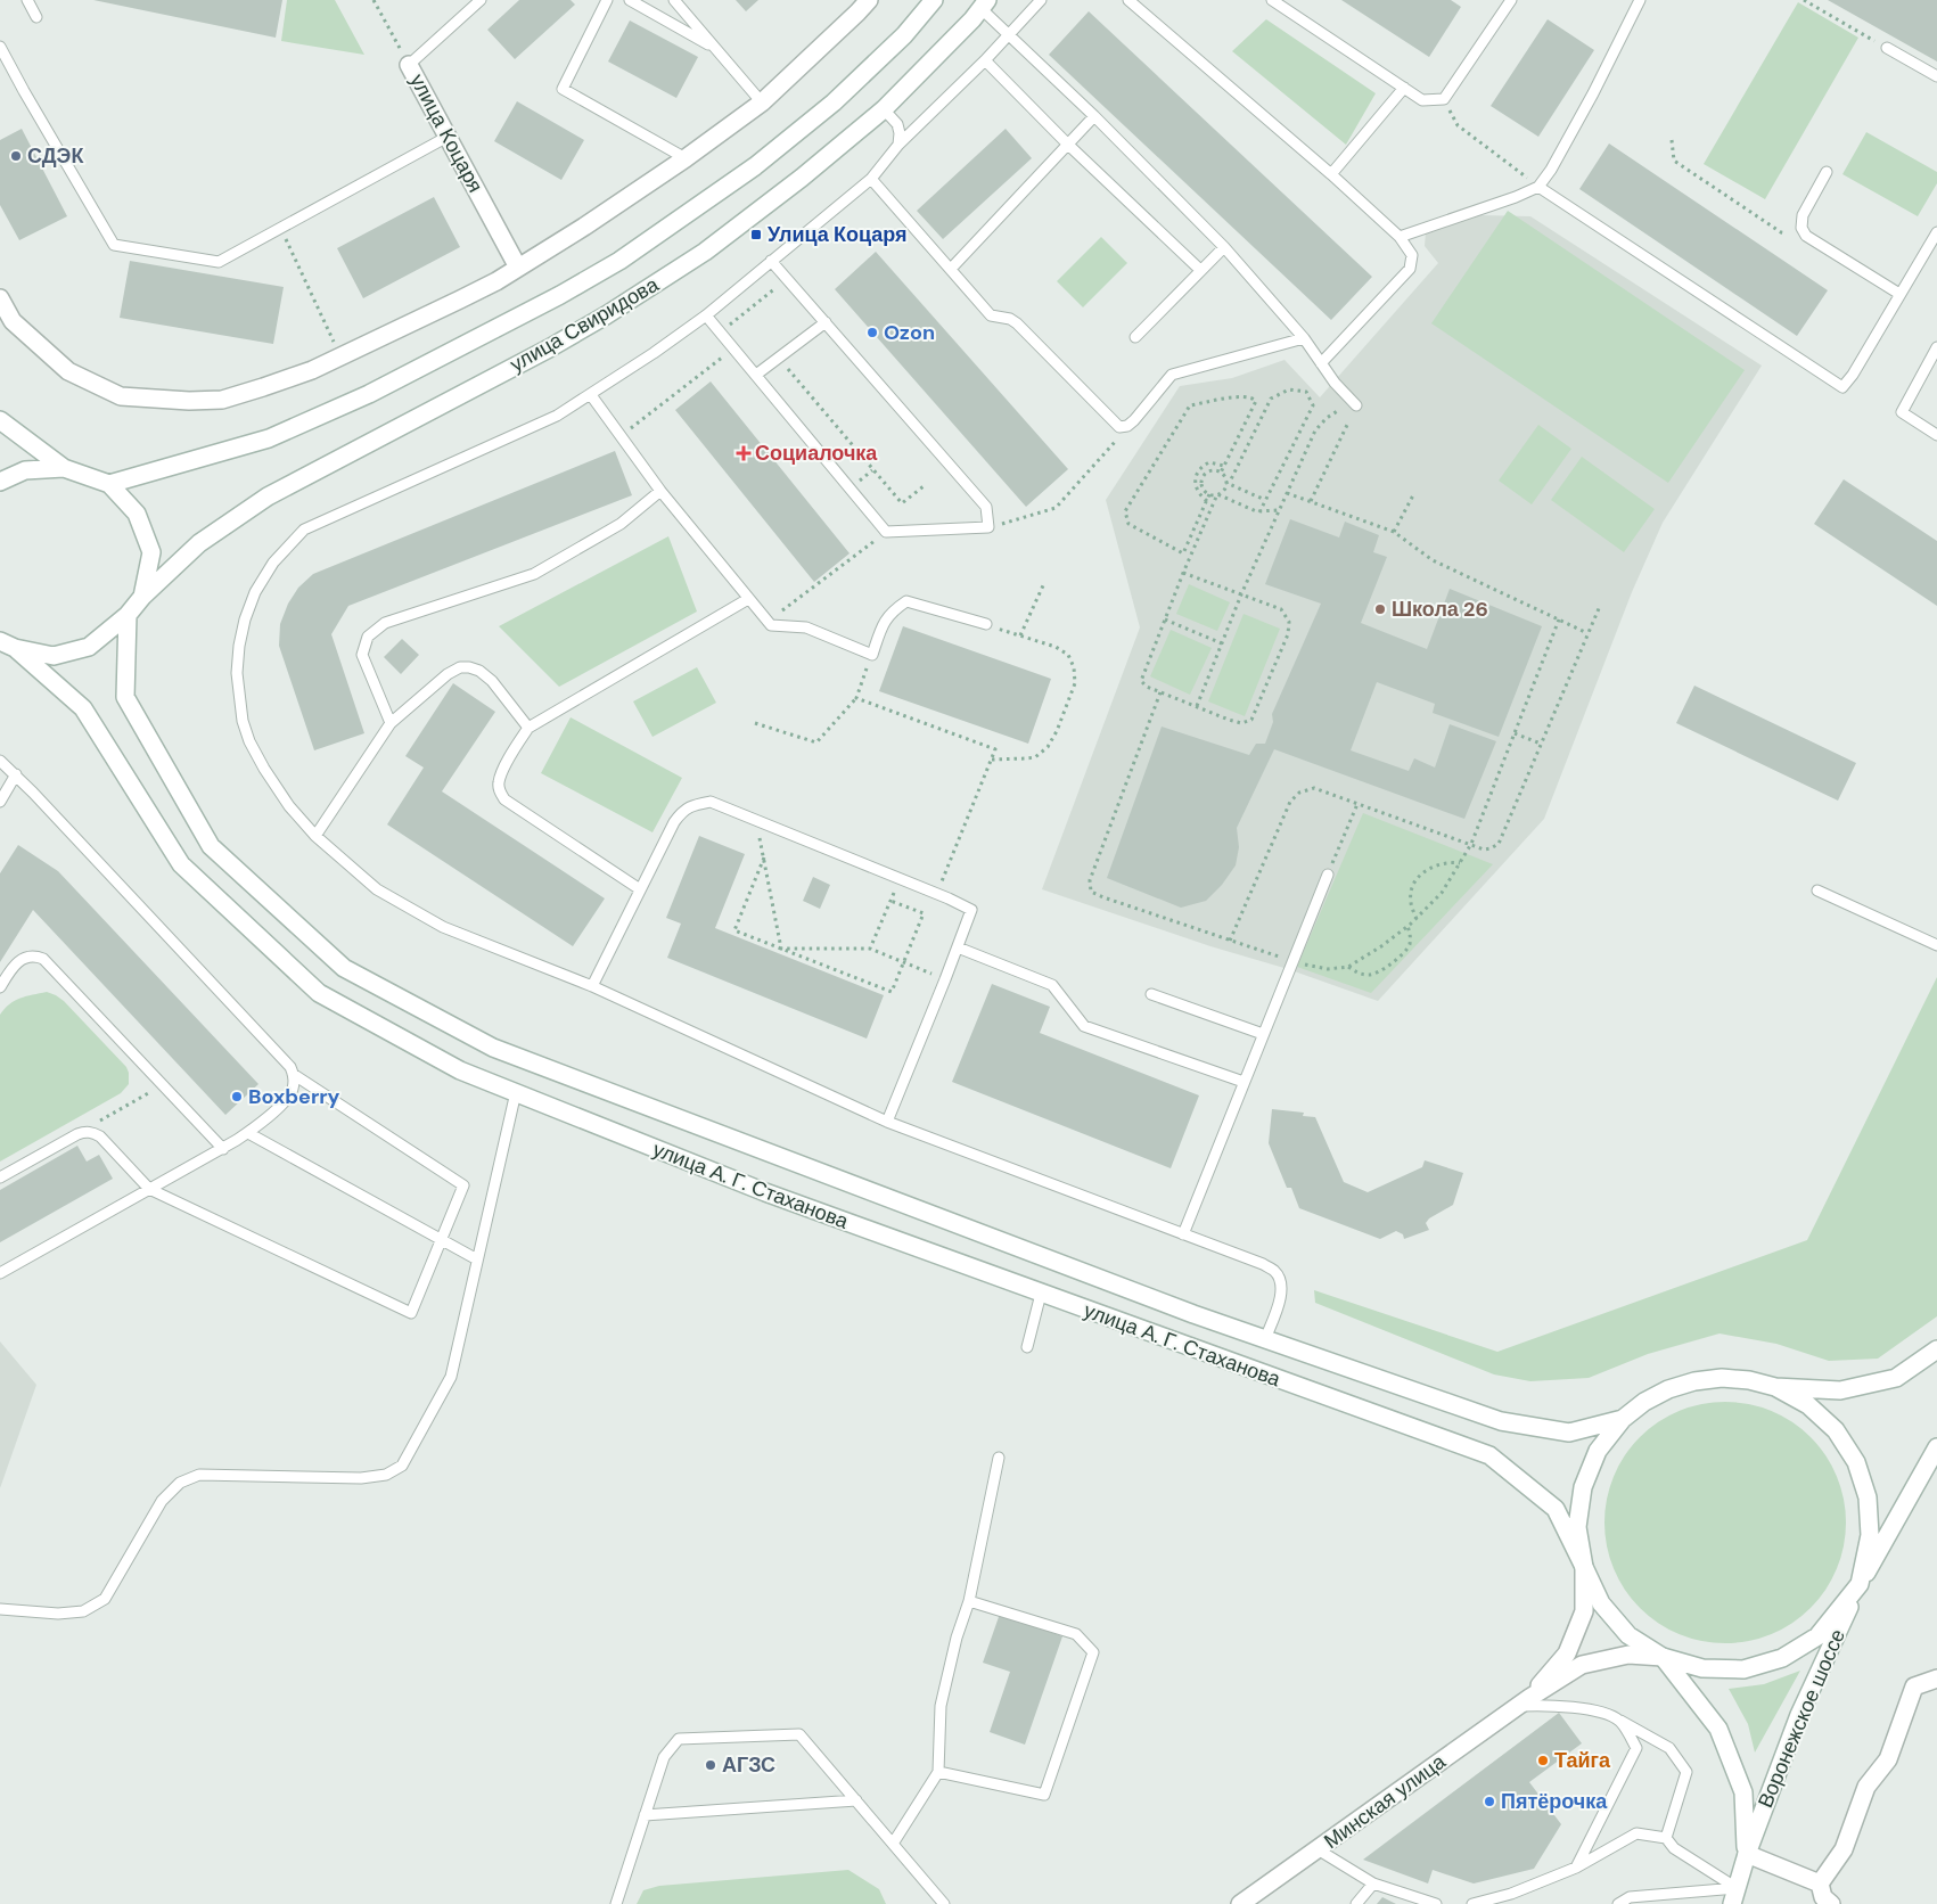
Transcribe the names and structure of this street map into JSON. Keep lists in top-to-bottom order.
{
  "streets": {
    "main road": [
      "улица Коцаря",
      "улица Свиридова",
      "улица А. Г. Стаханова",
      "Воронежское шоссе",
      "Минская улица"
    ]
  },
  "crossings": [
    ["улица Свиридова", "улица А. Г. Стаханова"],
    ["улица А. Г. Стаханова", "Воронежское шоссе"]
  ],
  "places": {
    "other": [
      "СДЭК",
      "Ozon",
      "Школа 26",
      "Boxberry",
      "Тайга",
      "АГЗС",
      "Пятёрочка"
    ],
    "transit": ["Улица Коцаря"],
    "health": ["Социалочка"]
  }
}
